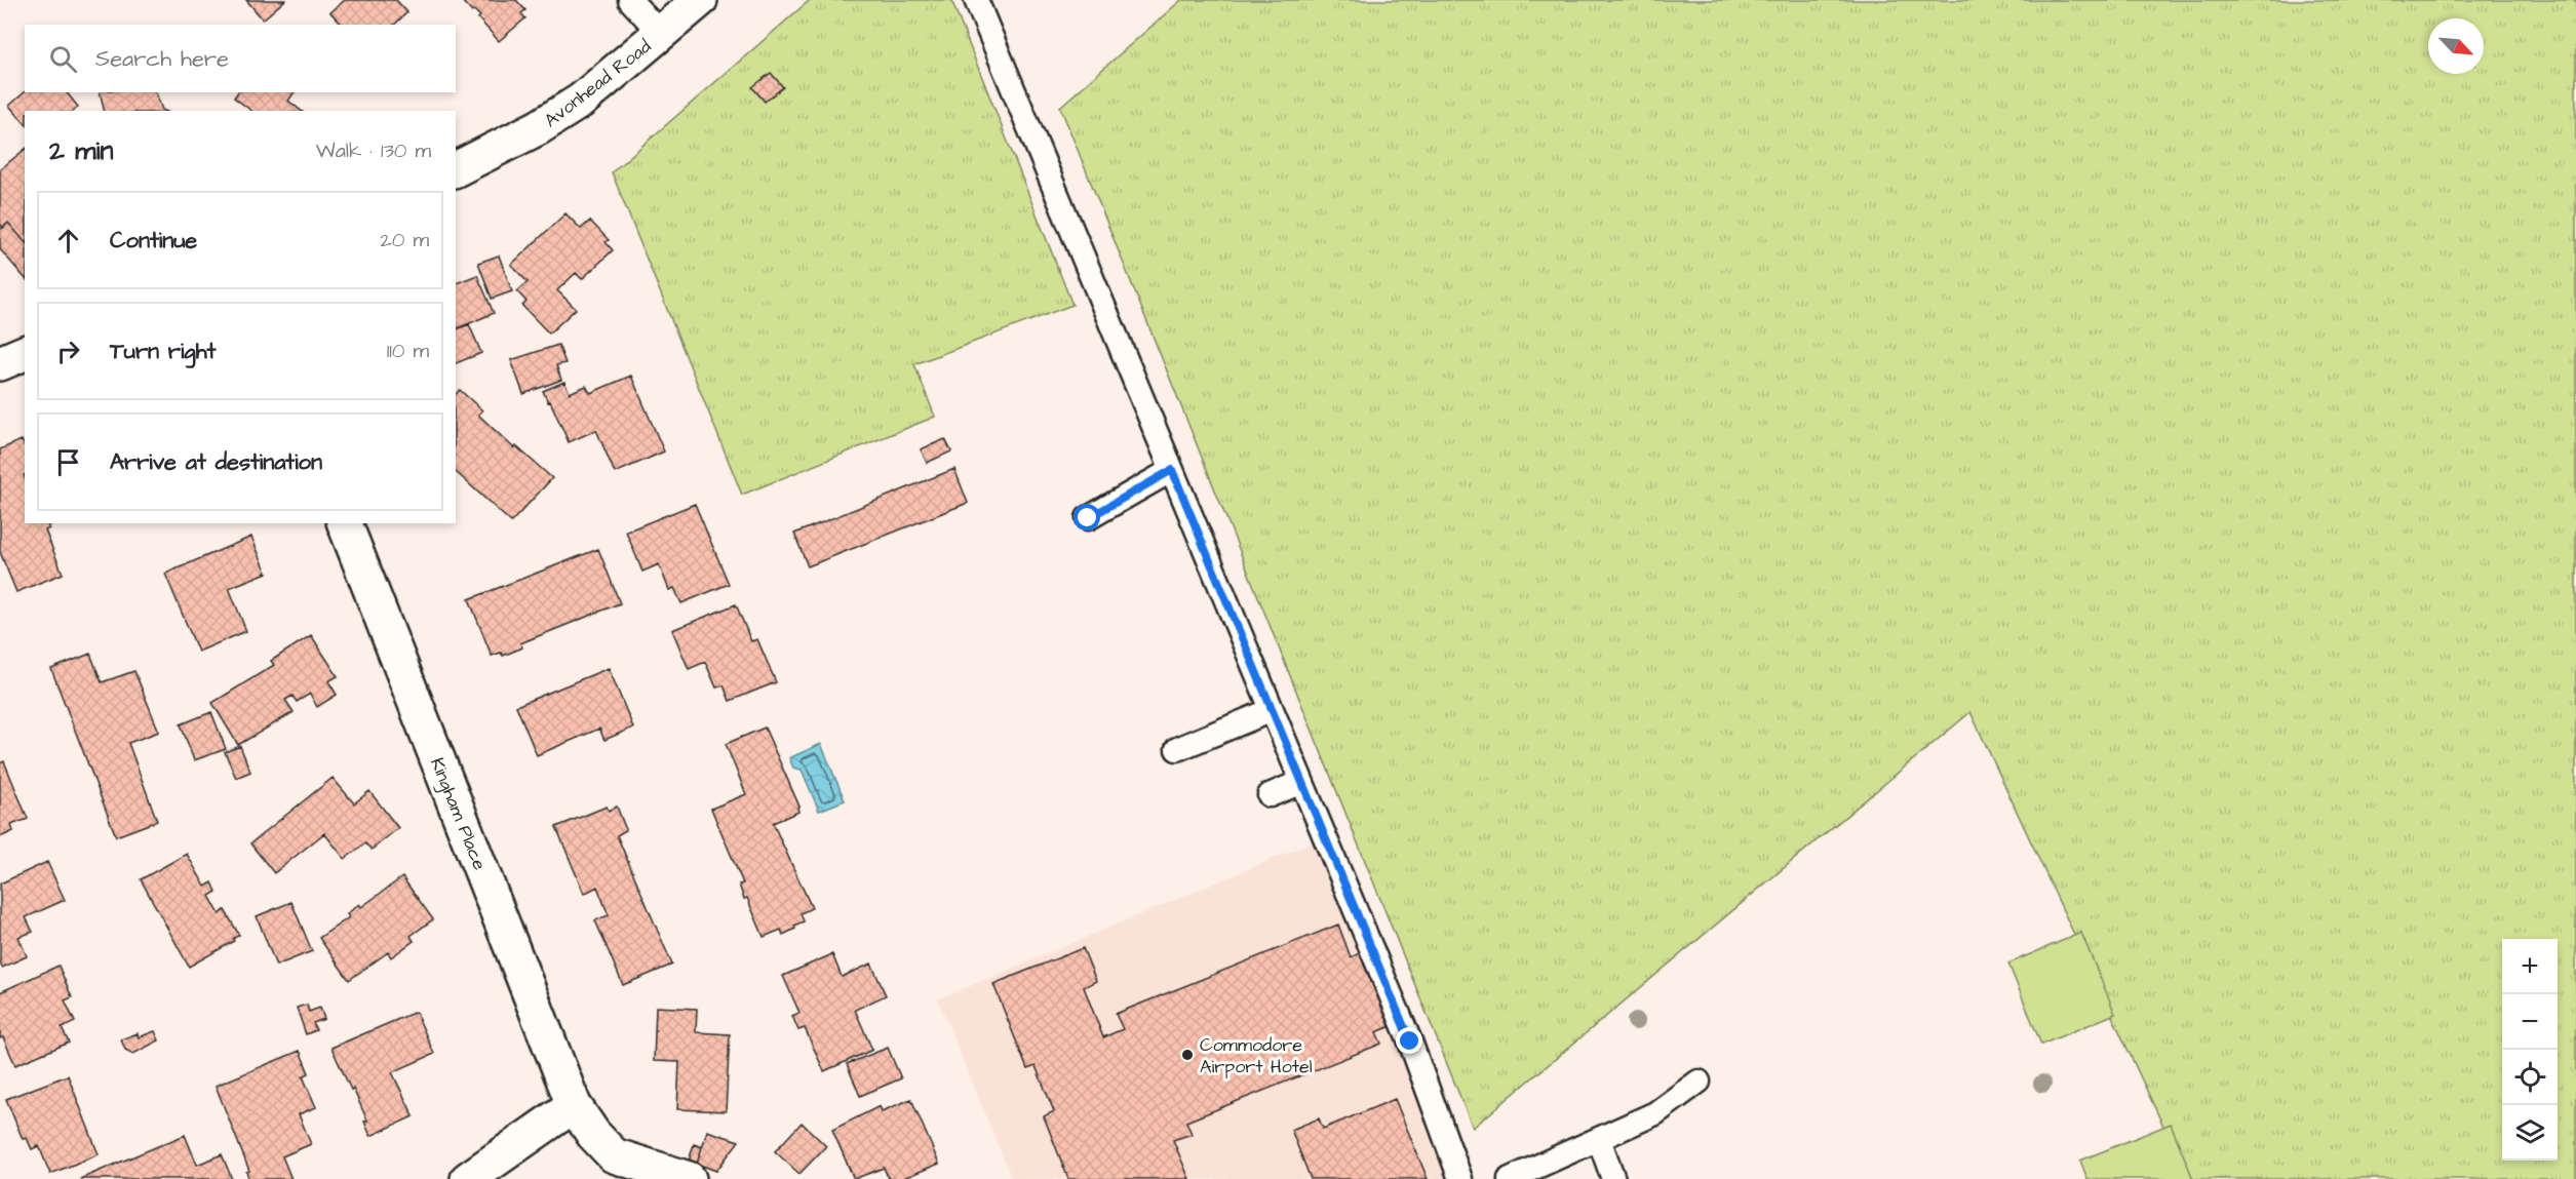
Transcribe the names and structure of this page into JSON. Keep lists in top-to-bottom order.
{
  "streets": {
    "street": ["Avonhead Road", "Kingham Place"]
  },
  "places": ["Commodore Airport Hotel"],
  "north": "bottom right",
  "page": {
    "search": "Search here",
    "heading": ["2 min", "Walk · 130 m"],
    "list": [
      ["Continue", "20 m"],
      ["Turn right", "110 m"],
      "Arrive at destination"
    ],
    "map_buttons": ["+", "−"]
  }
}
